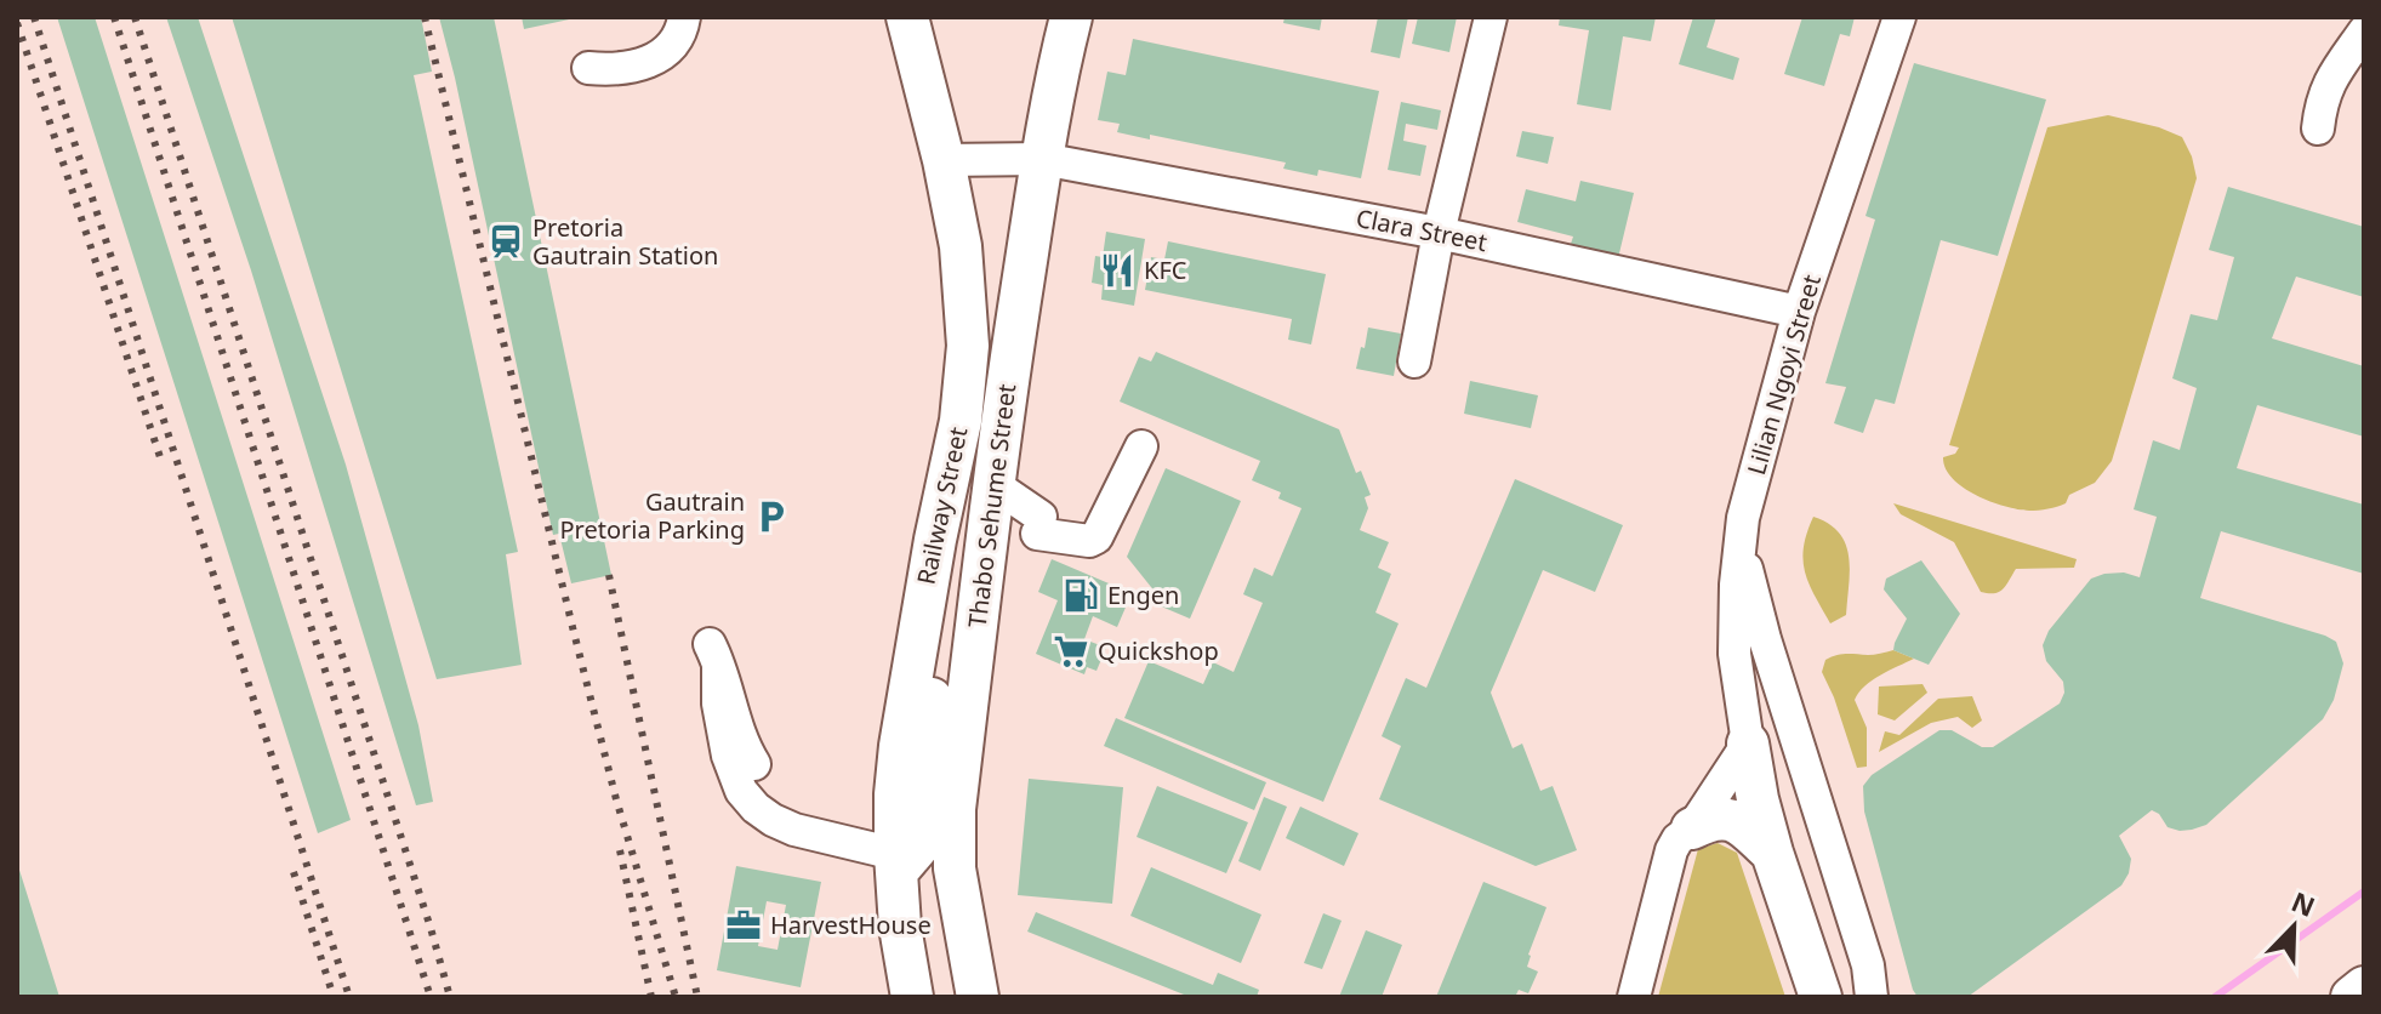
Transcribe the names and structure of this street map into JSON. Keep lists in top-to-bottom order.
{
  "streets": {
    "main road": ["Railway Street", "Thabo Sehume Street"],
    "street": ["Clara Street", "Lilian Ngoyi Street"]
  },
  "crossings": [
    ["Clara Street", "Lilian Ngoyi Street"],
    ["Clara Street", "Railway Street"],
    ["Clara Street", "Thabo Sehume Street"]
  ],
  "places": {
    "station": ["Pretoria Gautrain Station"],
    "restaurant": ["KFC"],
    "parking": ["Gautrain Pretoria Parking"],
    "fuel station": ["Engen"],
    "supermarket": ["Quickshop"],
    "office": ["HarvestHouse"]
  },
  "north": "top right"
}
